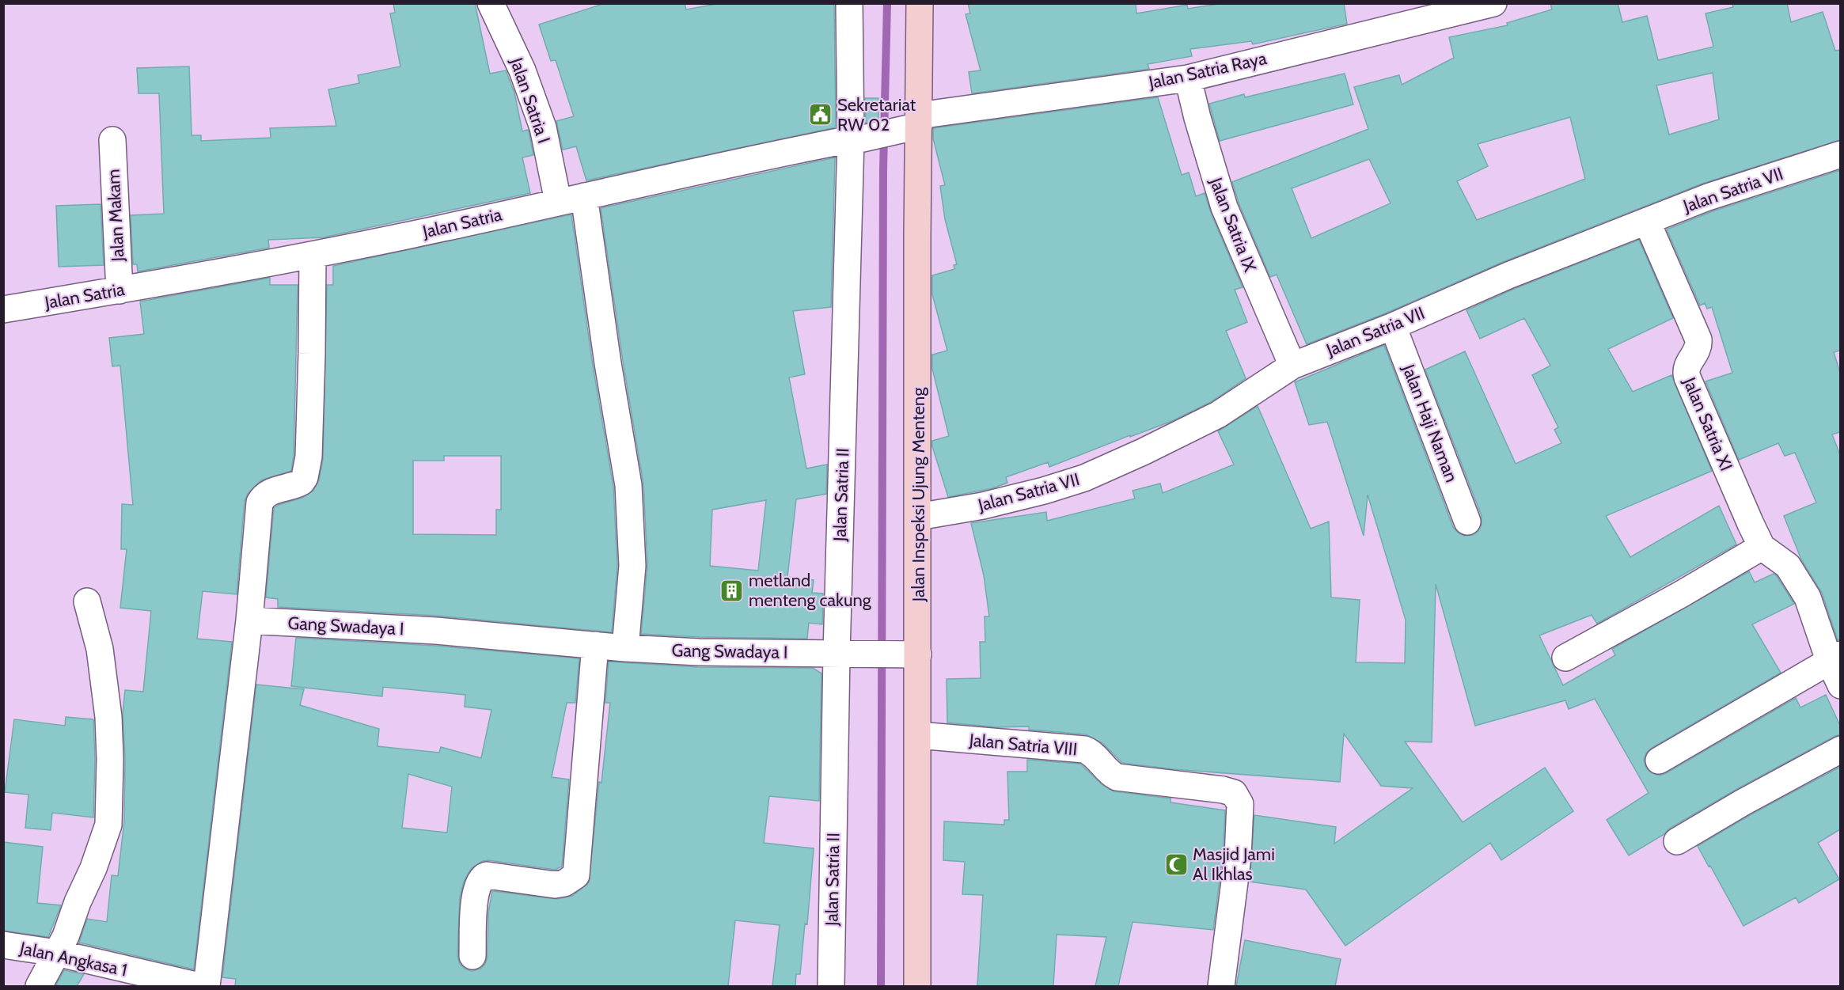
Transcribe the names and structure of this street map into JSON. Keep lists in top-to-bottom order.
{
  "streets": {
    "street": [
      "Jalan Satria Raya",
      "Jalan Satria I",
      "Jalan Satria VII",
      "Jalan Makam",
      "Jalan Satria",
      "Jalan Satria IX",
      "Jalan Haji Naman",
      "Jalan Satria XI",
      "Jalan Satria II",
      "Jalan Inspeksi Ujung Menteng",
      "Gang Swadaya I",
      "Jalan Satria VIII",
      "Jalan Angkasa 1"
    ]
  },
  "crossings": [
    ["Jalan Satria Raya", "Jalan Satria"],
    ["Jalan Satria Raya", "Jalan Satria IX"],
    ["Jalan Satria Raya", "Jalan Inspeksi Ujung Menteng"],
    ["Jalan Satria I", "Jalan Satria"],
    ["Jalan Satria VII", "Jalan Satria IX"],
    ["Jalan Satria VII", "Jalan Haji Naman"],
    ["Jalan Satria VII", "Jalan Satria XI"],
    ["Jalan Satria VII", "Jalan Inspeksi Ujung Menteng"],
    ["Jalan Makam", "Jalan Satria"],
    ["Jalan Satria", "Jalan Satria II"],
    ["Jalan Satria", "Jalan Inspeksi Ujung Menteng"],
    ["Jalan Satria II", "Gang Swadaya I"],
    ["Jalan Inspeksi Ujung Menteng", "Gang Swadaya I"],
    ["Jalan Inspeksi Ujung Menteng", "Jalan Satria VIII"]
  ],
  "places": {
    "public building": ["Sekretariat RW 02"],
    "building": ["metland menteng cakung"],
    "mosque": ["Masjid Jami Al Ikhlas"]
  }
}
